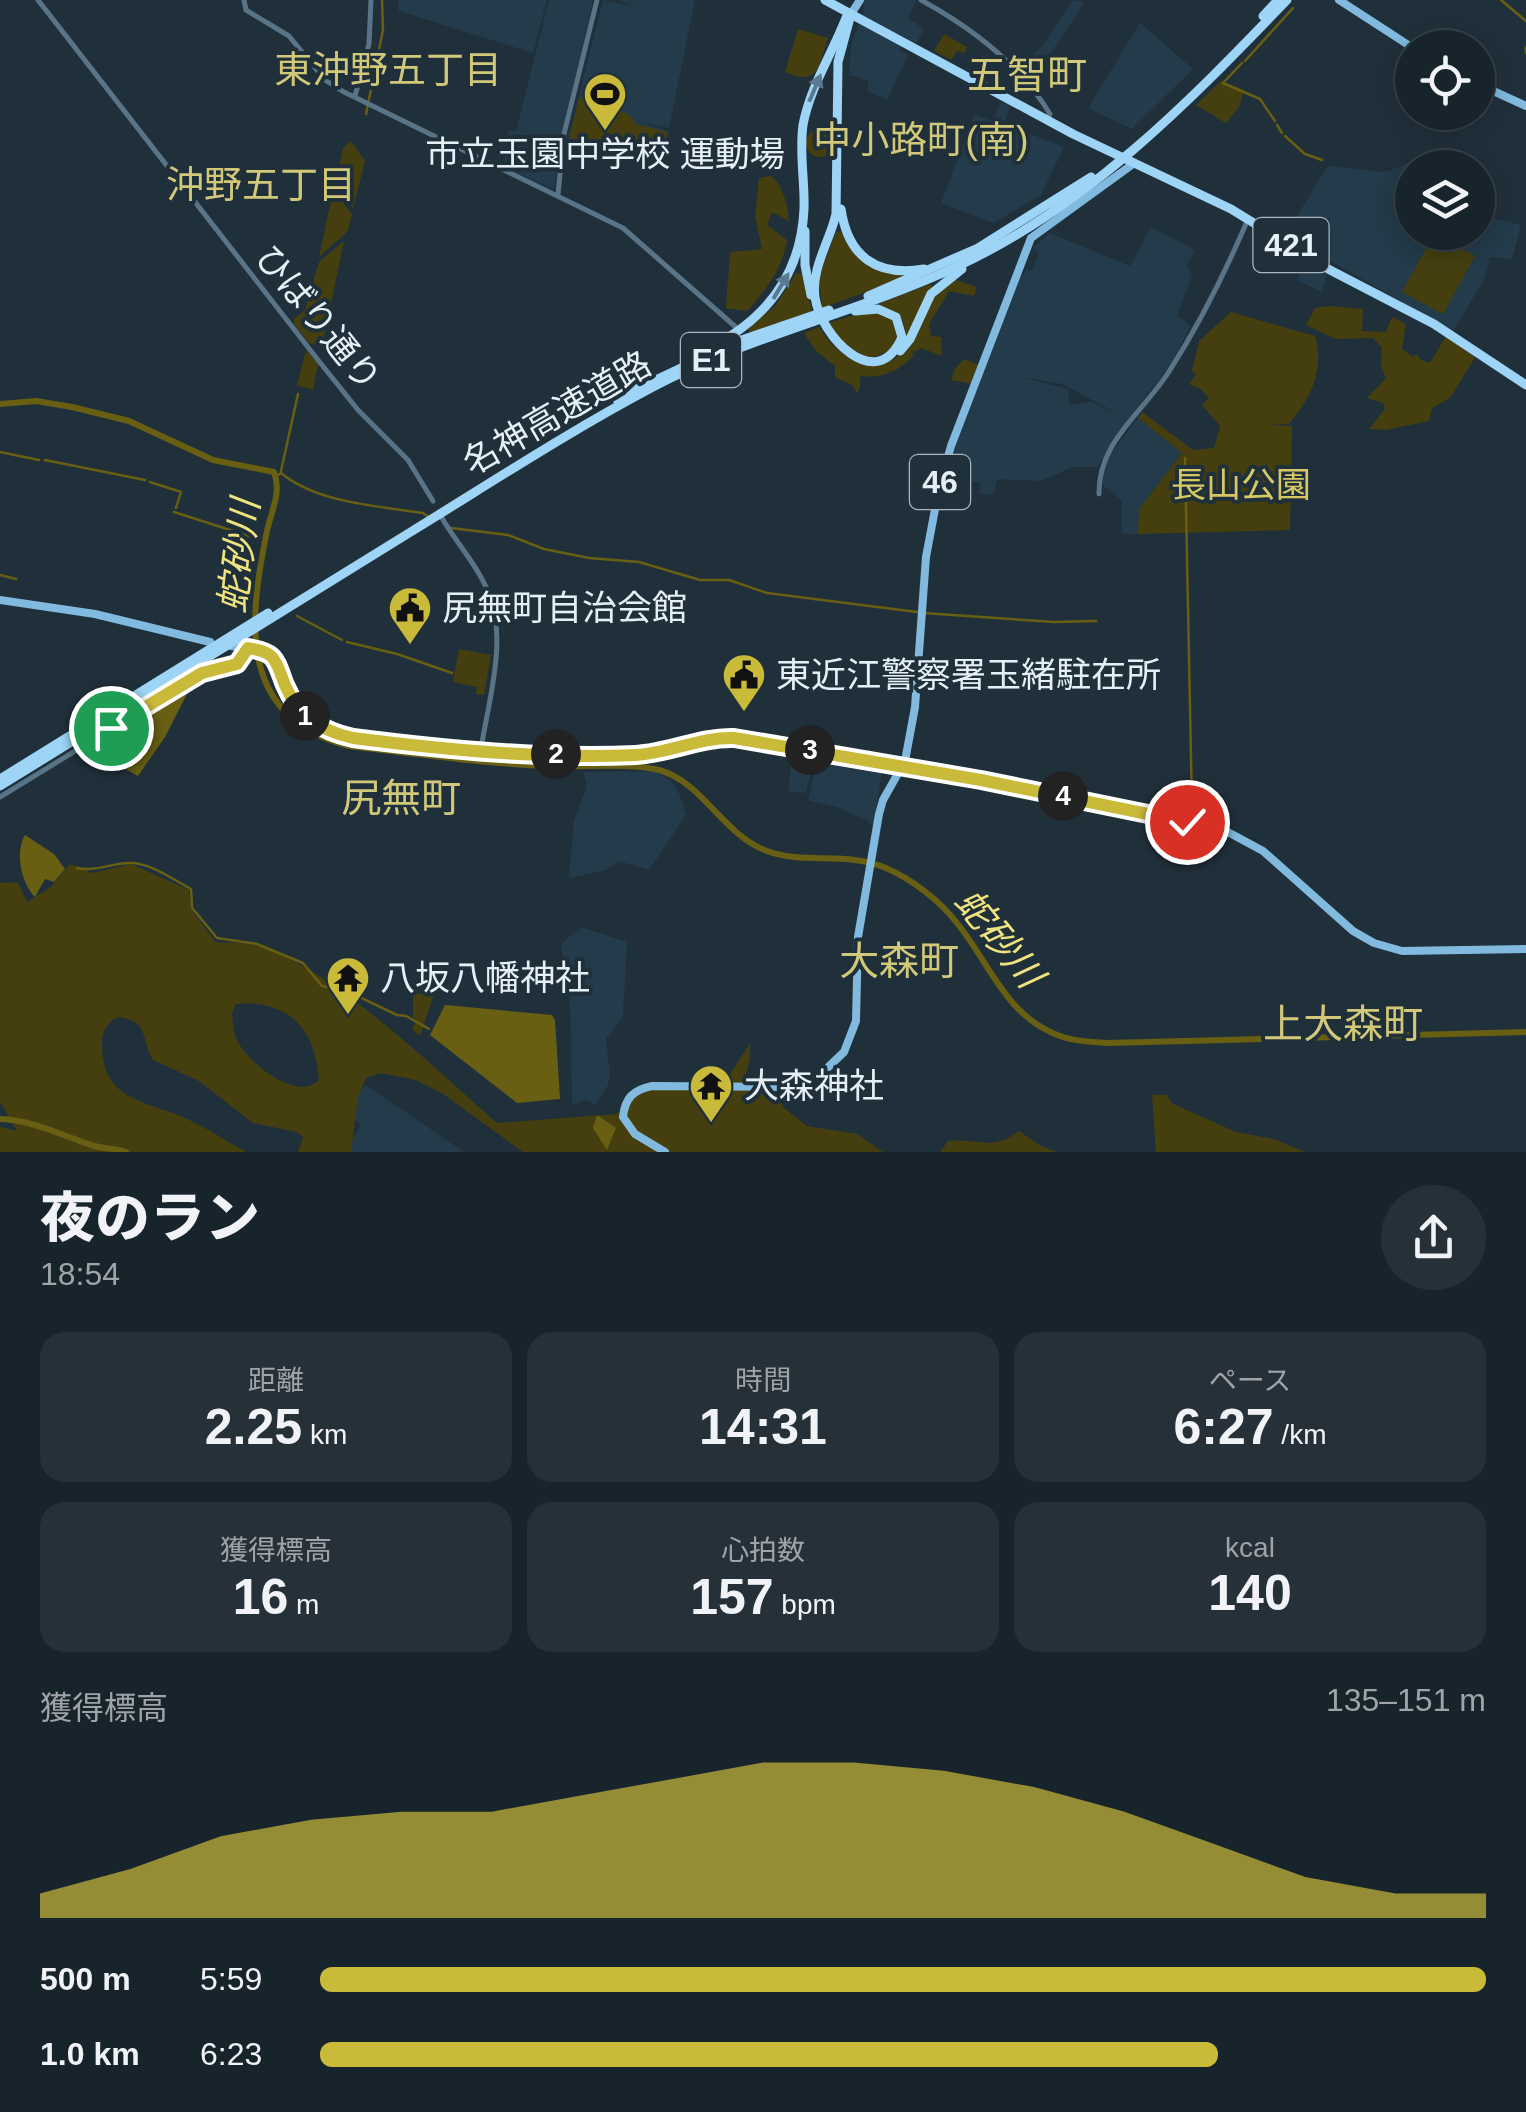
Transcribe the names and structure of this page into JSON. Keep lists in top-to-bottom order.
{
  "streets": {
    "highway": ["421", "E1", "名神高速道路"],
    "main road": ["46"],
    "street": ["ひばり通り"]
  },
  "crossings": [
    ["421", "46"]
  ],
  "districts": [
    "東沖野五丁目",
    "五智町",
    "中小路町(南)",
    "沖野五丁目",
    "尻無町",
    "大森町",
    "上大森町"
  ],
  "water": ["蛇砂川"],
  "parks": ["長山公園"],
  "places": {
    "sports": ["市立玉園中学校 運動場"],
    "public building": ["尻無町自治会館", "東近江警察署玉緒駐在所"],
    "temple": ["八坂八幡神社", "大森神社"]
  },
  "page": {
    "pins": [
      "1",
      "3",
      "2",
      "4"
    ],
    "heading": ["夜のラン", "18:54"],
    "stats": [
      ["距離", "2.25 km"],
      ["時間", "14:31"],
      ["ペース", "6:27 /km"],
      ["獲得標高", "16 m"],
      ["心拍数", "157 bpm"],
      ["kcal", "140"]
    ],
    "chart": ["獲得標高", "135–151 m"],
    "list": [
      {
        "name": "500 m",
        "note": "5:59"
      },
      {
        "name": "1.0 km",
        "note": "6:23"
      }
    ]
  }
}
